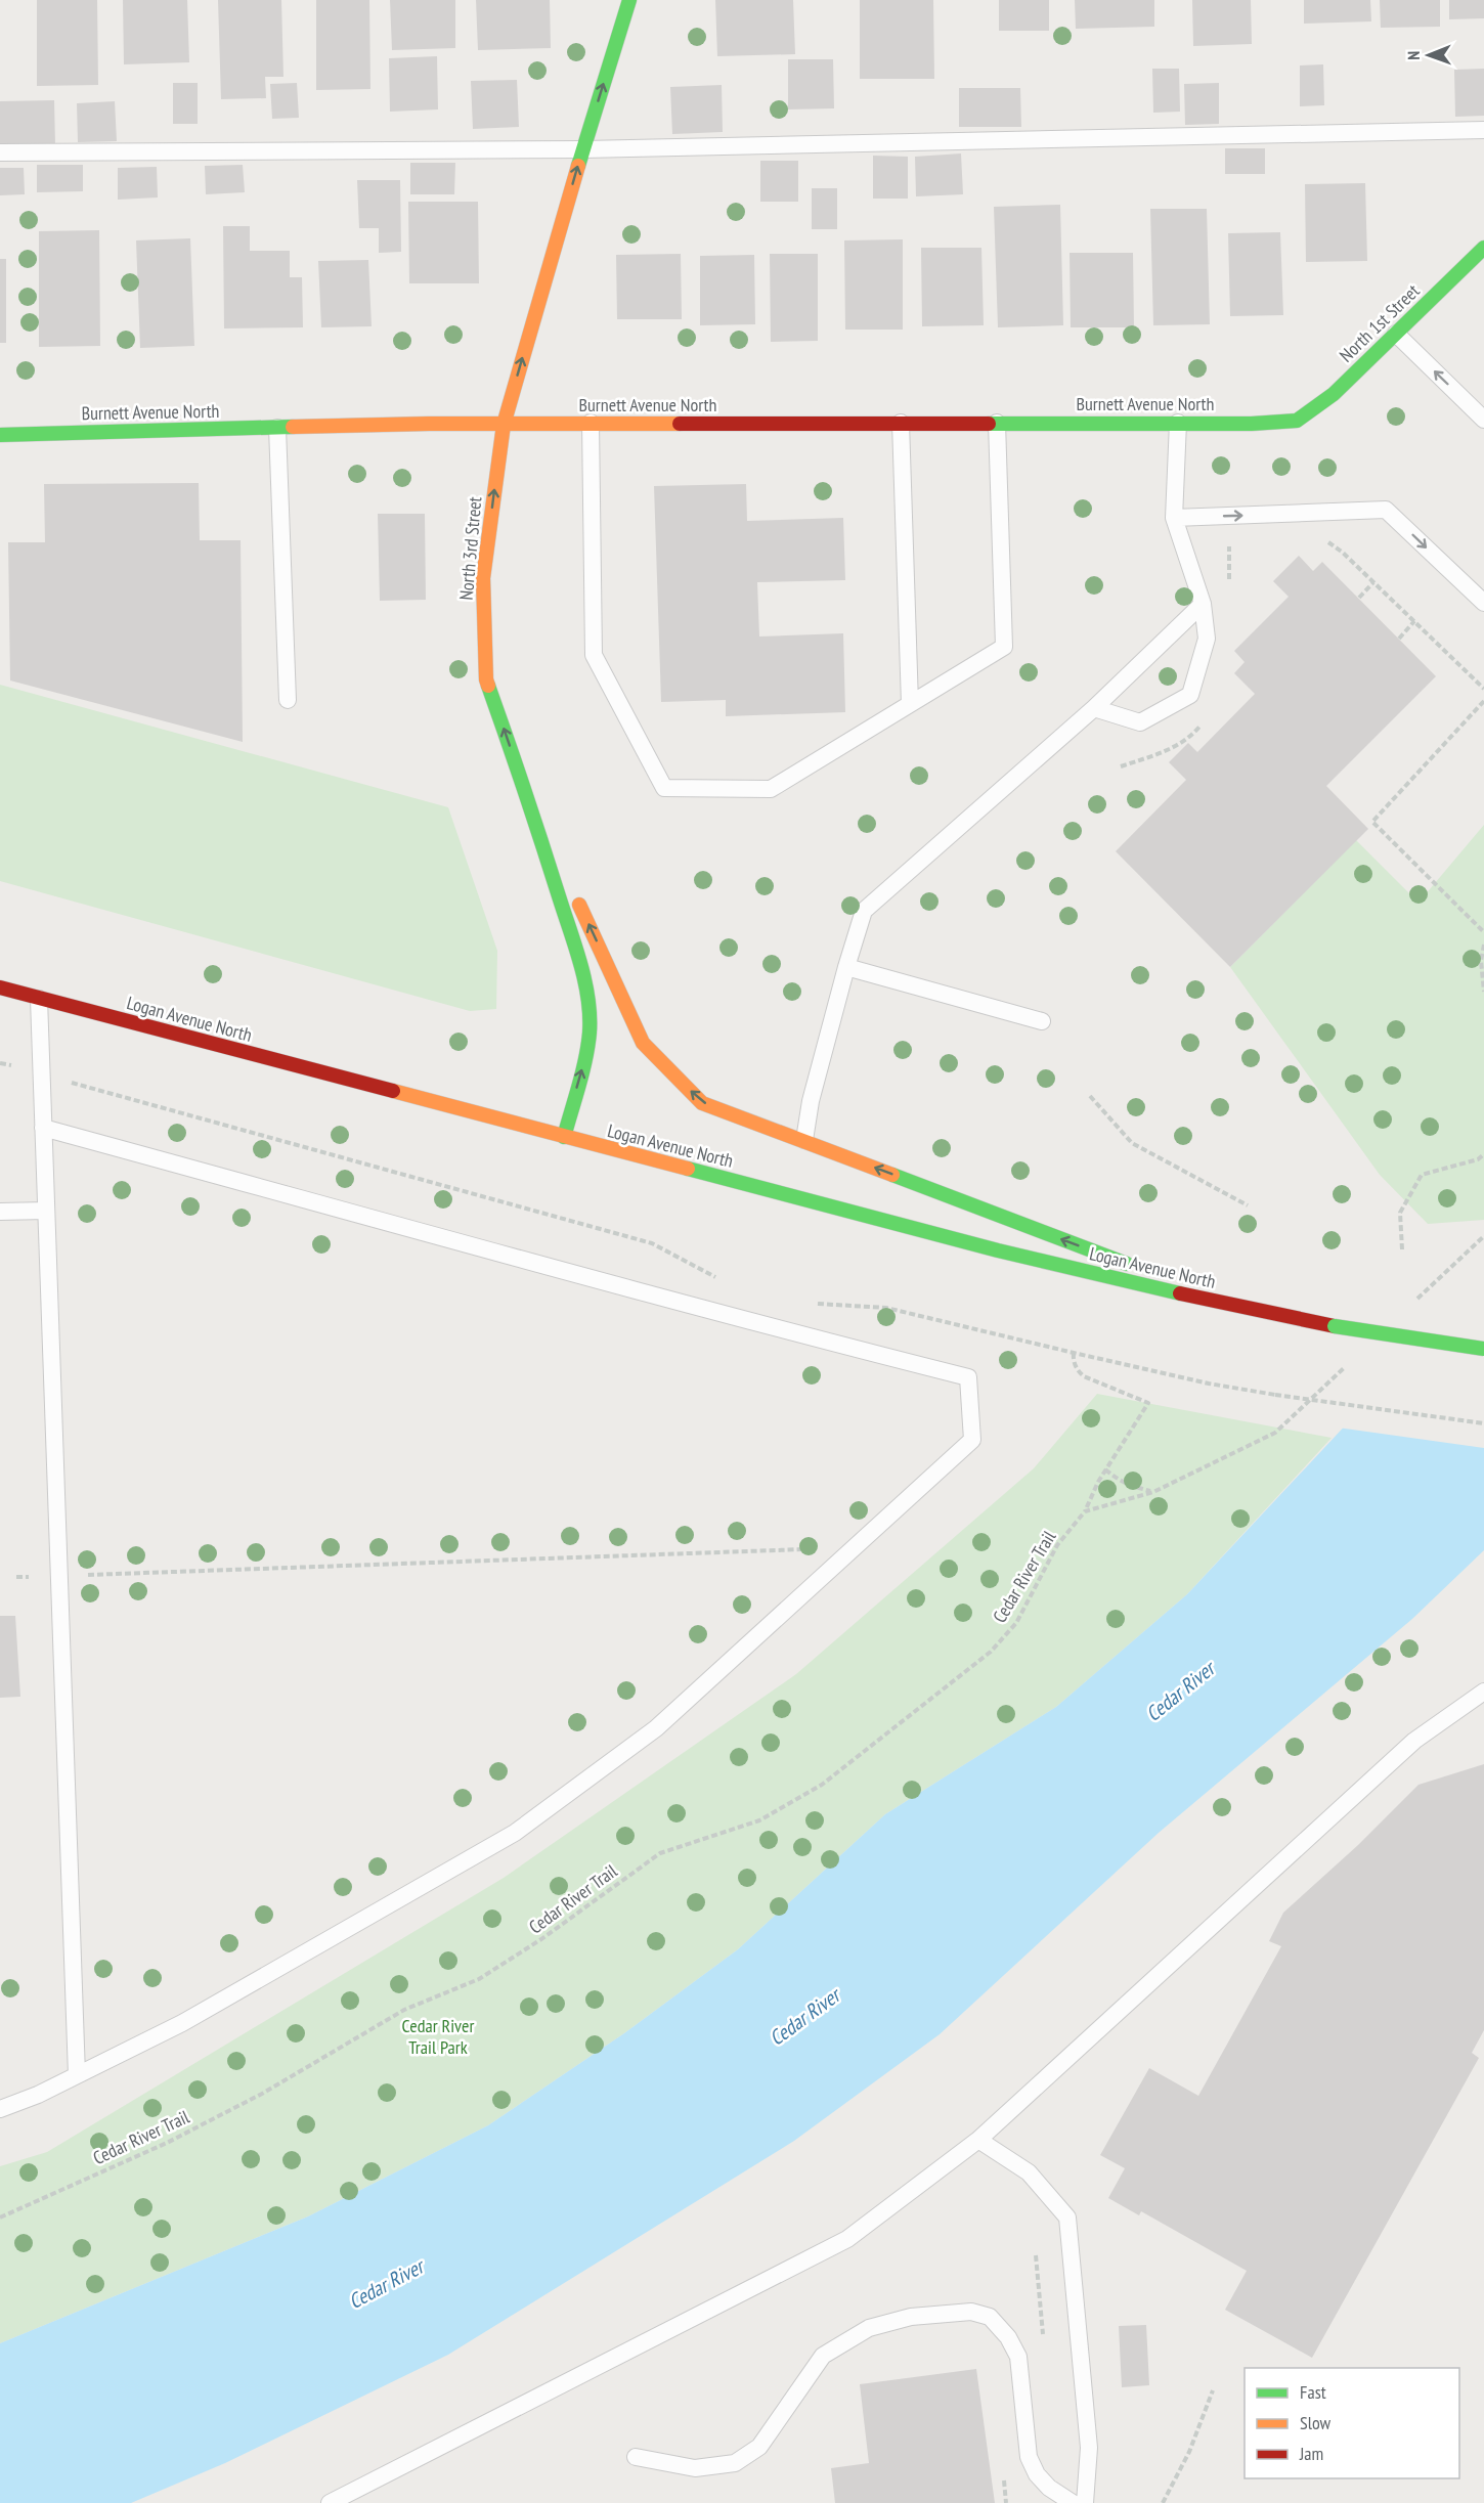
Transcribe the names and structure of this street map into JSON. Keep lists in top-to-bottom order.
{
  "streets": {
    "main road": [
      "North 1st Street",
      "Burnett Avenue North",
      "North 3rd Street",
      "Logan Avenue North"
    ],
    "path": ["Cedar River Trail"]
  },
  "crossings": [
    ["North 1st Street", "Burnett Avenue North"],
    ["Burnett Avenue North", "North 3rd Street"],
    ["North 3rd Street", "Logan Avenue North"]
  ],
  "one_way": ["North 3rd Street"],
  "water": ["Cedar River"],
  "parks": ["Cedar River Trail Park"],
  "legend": ["Fast", "Slow", "Jam"],
  "north": "left"
}
